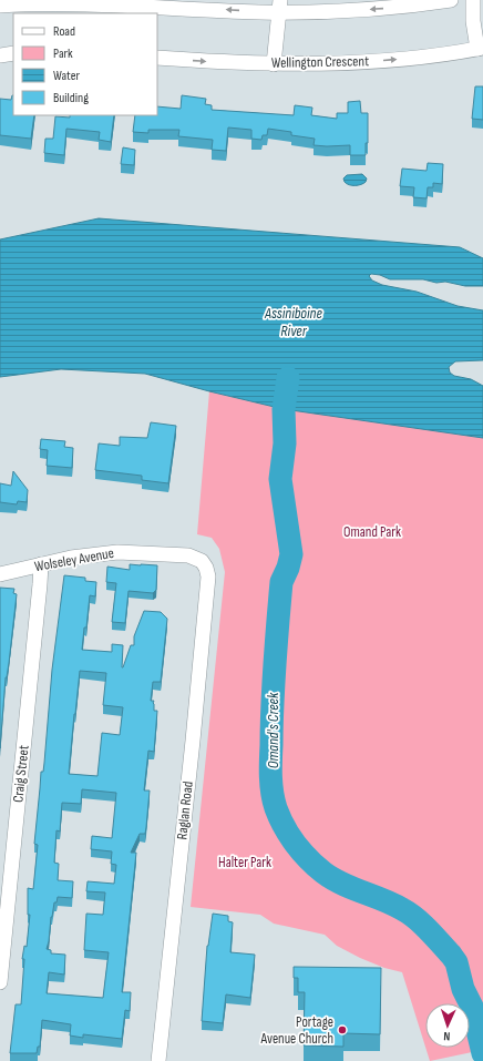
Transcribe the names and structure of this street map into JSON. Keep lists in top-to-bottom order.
{
  "streets": {
    "street": [
      "Wellington Crescent",
      "Wolseley Avenue",
      "Craig Street",
      "Raglan Road"
    ]
  },
  "crossings": [
    ["Wolseley Avenue", "Craig Street"],
    ["Wolseley Avenue", "Raglan Road"]
  ],
  "water": ["Assiniboine River", "Omand's Creek"],
  "parks": ["Omand Park", "Halter Park"],
  "places": ["Portage Avenue Church"],
  "legend": [
    "Road",
    "Park",
    "Water",
    "Building"
  ],
  "north": "bottom"
}
